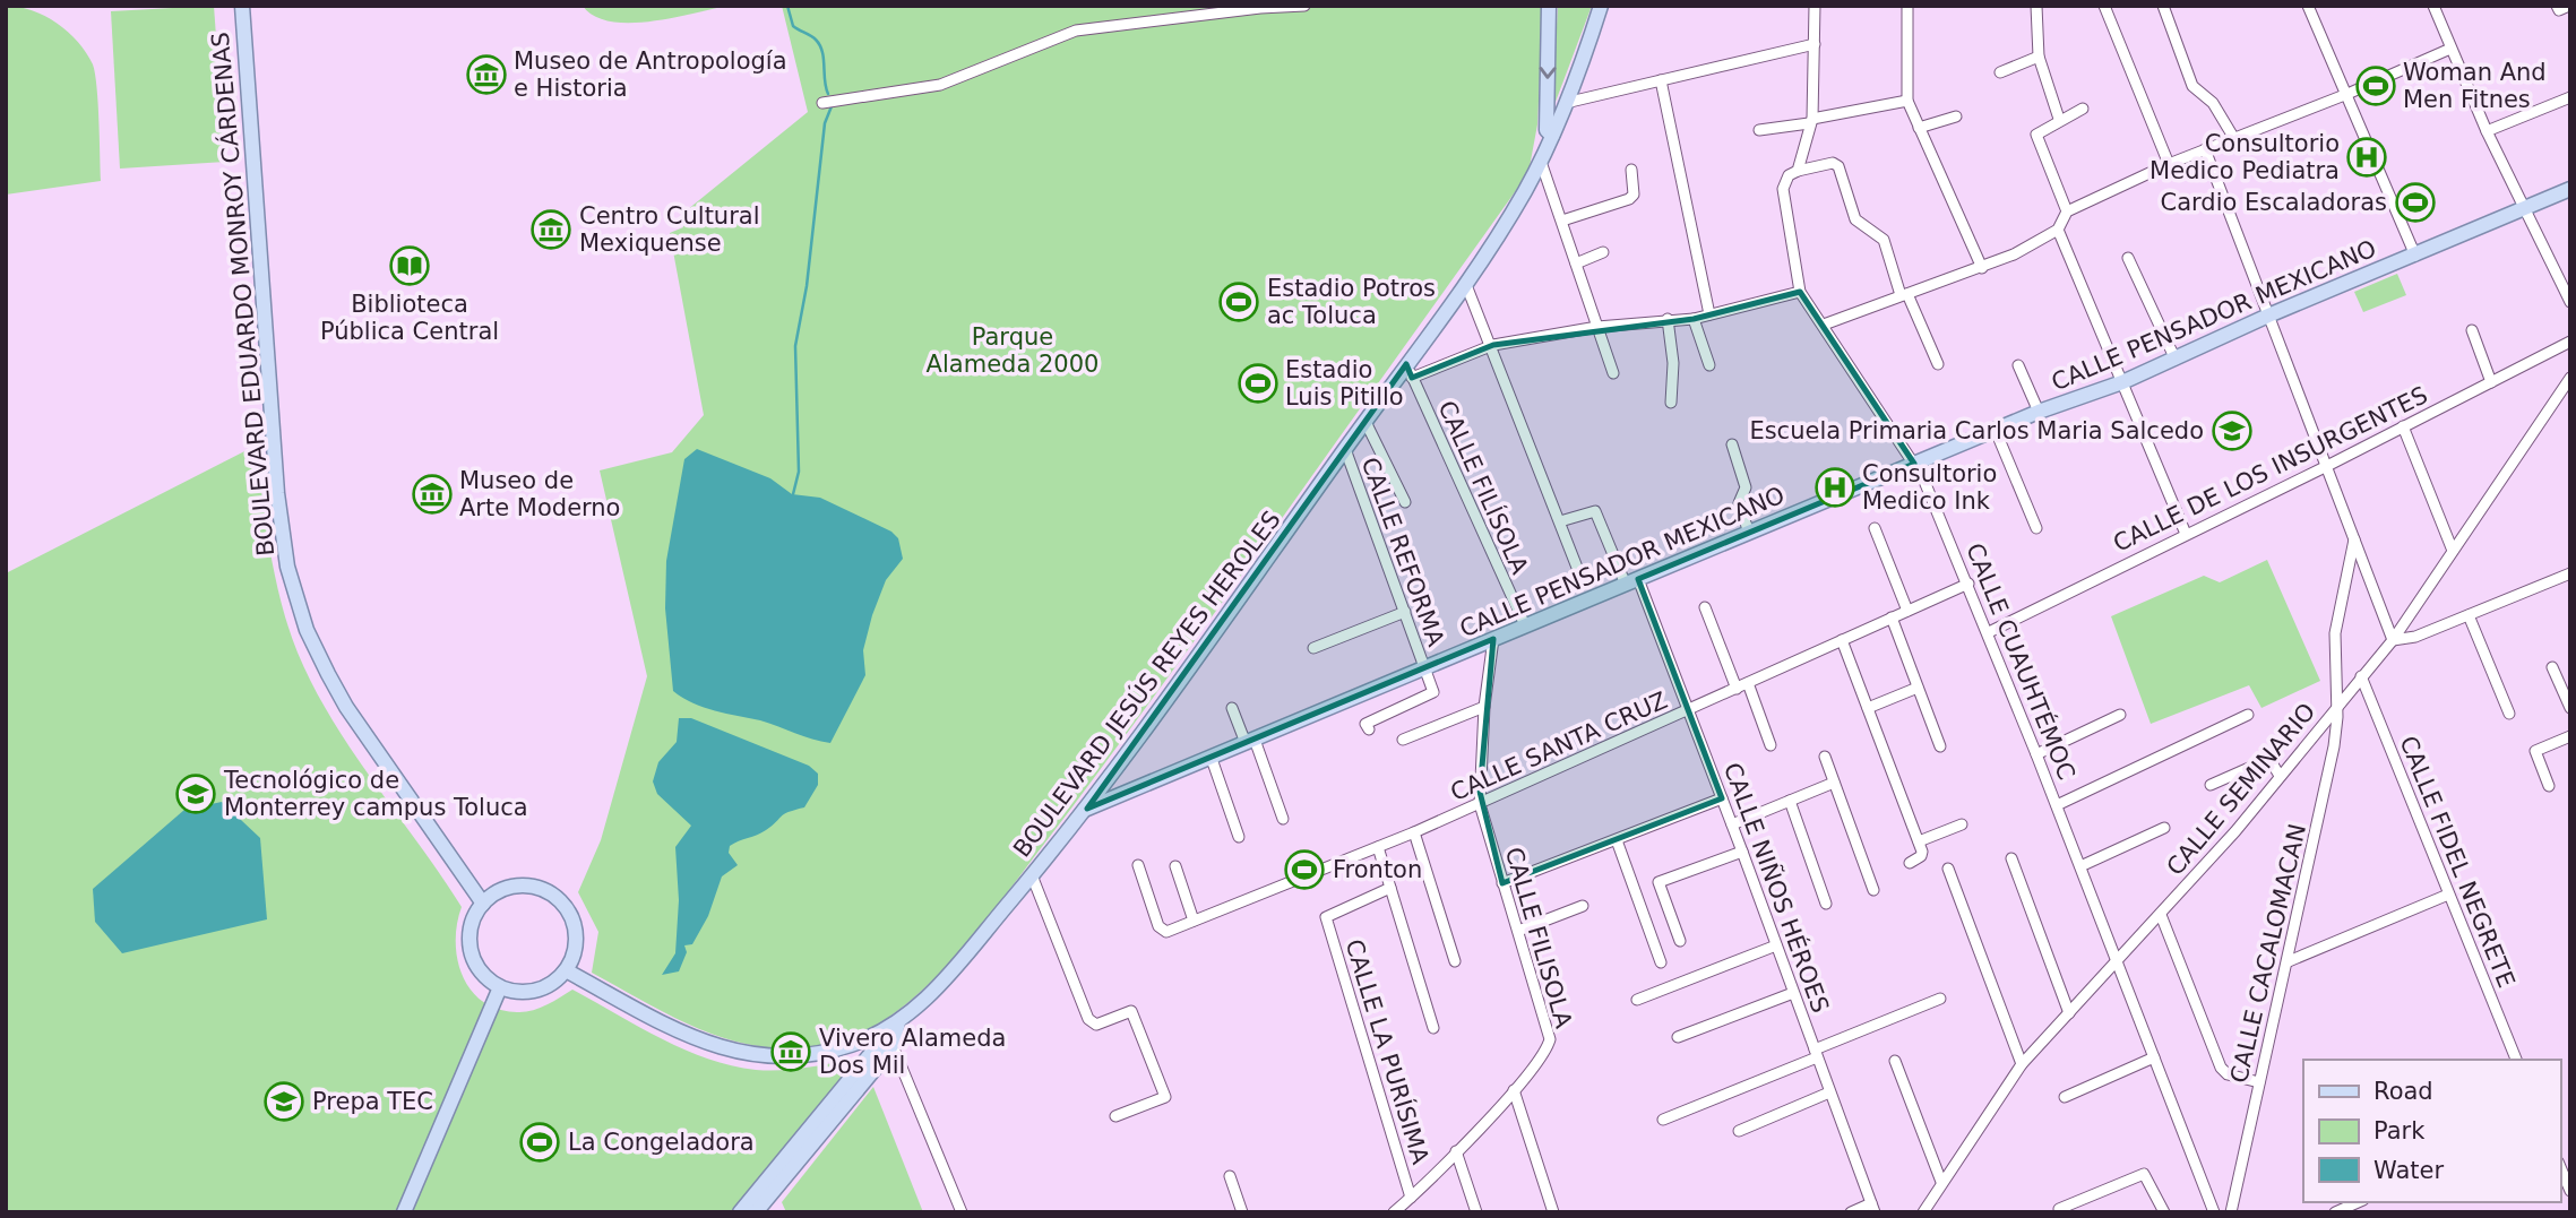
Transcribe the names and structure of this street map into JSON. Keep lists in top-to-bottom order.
{
  "streets": {
    "main road": ["BOULEVARD EDUARDO MONROY CÁRDENAS", "CALLE PENSADOR MEXICANO", "BOULEVARD JESÚS REYES HEROLES"],
    "street": [
      "CALLE DE LOS INSURGENTES",
      "CALLE FILÍSOLA",
      "CALLE REFORMA",
      "CALLE CUAUHTÉMOC",
      "CALLE SANTA CRUZ",
      "CALLE SEMINARIO",
      "CALLE FIDEL NEGRETE",
      "CALLE NIÑOS HÉROES",
      "CALLE FILISOLA",
      "CALLE CACALOMACAN",
      "CALLE LA PURÍSIMA"
    ]
  },
  "crossings": [
    ["BOULEVARD EDUARDO MONROY CÁRDENAS", "BOULEVARD JESÚS REYES HEROLES"],
    ["CALLE PENSADOR MEXICANO", "CALLE FILÍSOLA"],
    ["CALLE PENSADOR MEXICANO", "CALLE REFORMA"],
    ["CALLE PENSADOR MEXICANO", "CALLE CUAUHTÉMOC"],
    ["CALLE PENSADOR MEXICANO", "BOULEVARD JESÚS REYES HEROLES"],
    ["CALLE PENSADOR MEXICANO", "CALLE NIÑOS HÉROES"],
    ["CALLE PENSADOR MEXICANO", "CALLE FILISOLA"],
    ["CALLE DE LOS INSURGENTES", "CALLE CUAUHTÉMOC"],
    ["CALLE FILÍSOLA", "BOULEVARD JESÚS REYES HEROLES"],
    ["CALLE REFORMA", "BOULEVARD JESÚS REYES HEROLES"],
    ["CALLE CUAUHTÉMOC", "CALLE SANTA CRUZ"],
    ["CALLE CUAUHTÉMOC", "CALLE SEMINARIO"],
    ["CALLE SANTA CRUZ", "CALLE NIÑOS HÉROES"],
    ["CALLE SANTA CRUZ", "CALLE FILISOLA"],
    ["CALLE SEMINARIO", "CALLE FIDEL NEGRETE"],
    ["CALLE SEMINARIO", "CALLE CACALOMACAN"],
    ["CALLE FILISOLA", "CALLE LA PURÍSIMA"]
  ],
  "parks": ["Parque Alameda 2000"],
  "places": {
    "museum": [
      "Museo de Antropología e Historia",
      "Centro Cultural Mexiquense",
      "Museo de Arte Moderno",
      "Vivero Alameda Dos Mil"
    ],
    "sports": [
      "Woman And Men Fitnes",
      "Cardio Escaladoras",
      "Estadio Potros ac Toluca",
      "Estadio Luis Pitillo",
      "Fronton",
      "La Congeladora"
    ],
    "hospital": ["Consultorio Medico Pediatra", "Consultorio Medico Ink"],
    "library": ["Biblioteca Pública Central"],
    "school or university": ["Escuela Primaria Carlos Maria Salcedo", "Tecnológico de Monterrey campus Toluca", "Prepa TEC"]
  },
  "legend": ["Road", "Park", "Water"]
}
